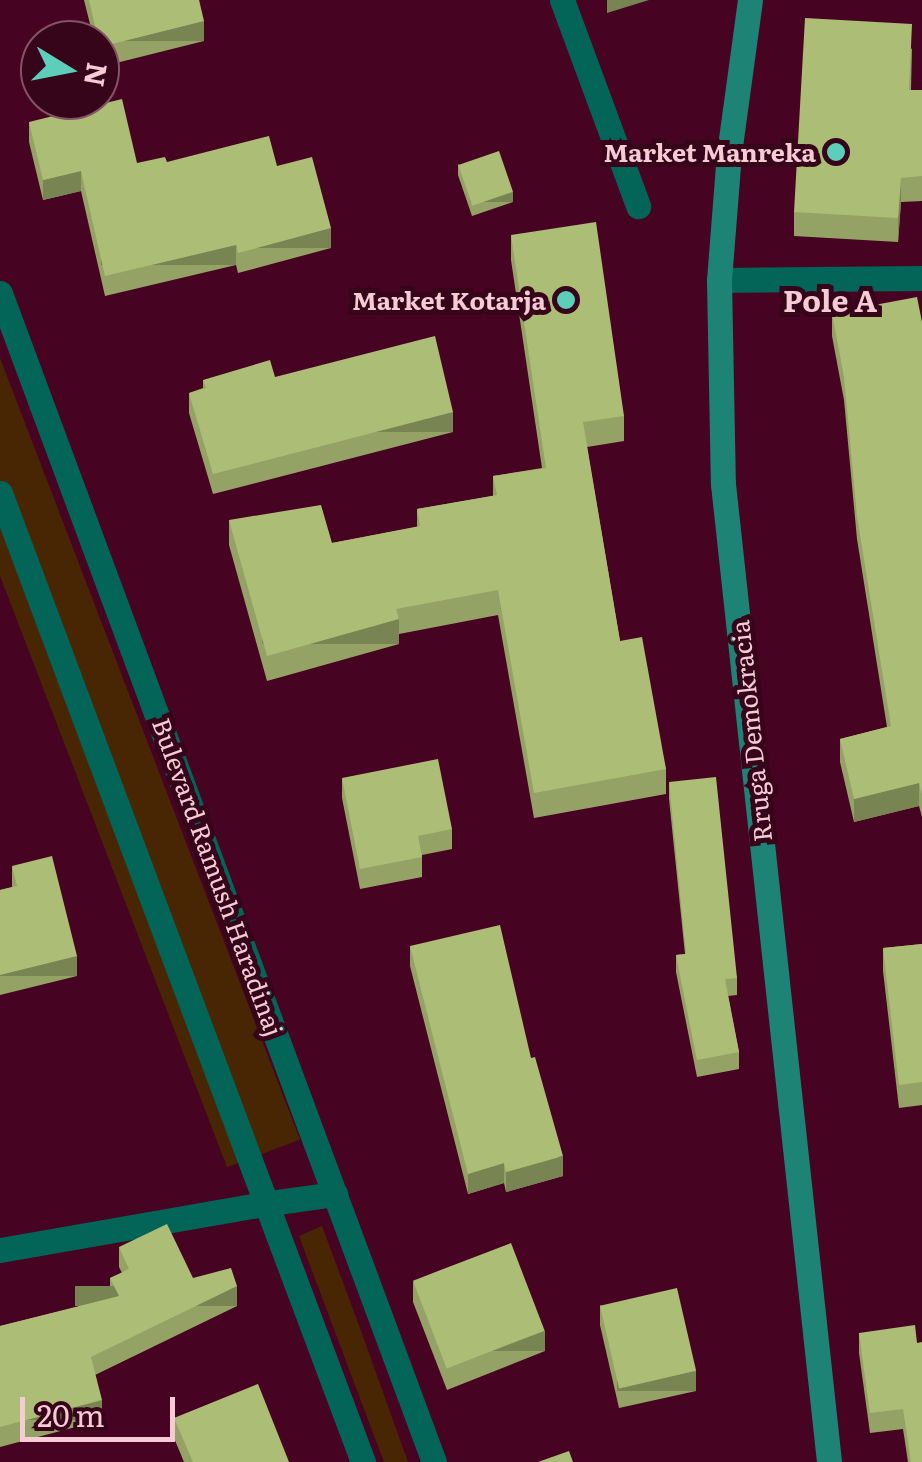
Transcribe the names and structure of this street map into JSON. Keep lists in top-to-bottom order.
{
  "streets": {
    "main road": ["Rruga Demokracia"],
    "street": ["Bulevard Ramush Haradinaj"]
  },
  "districts": ["Pole A"],
  "places": ["Market Manreka", "Market Kotarja"],
  "scale_bar": "20 m",
  "north": "right"
}
